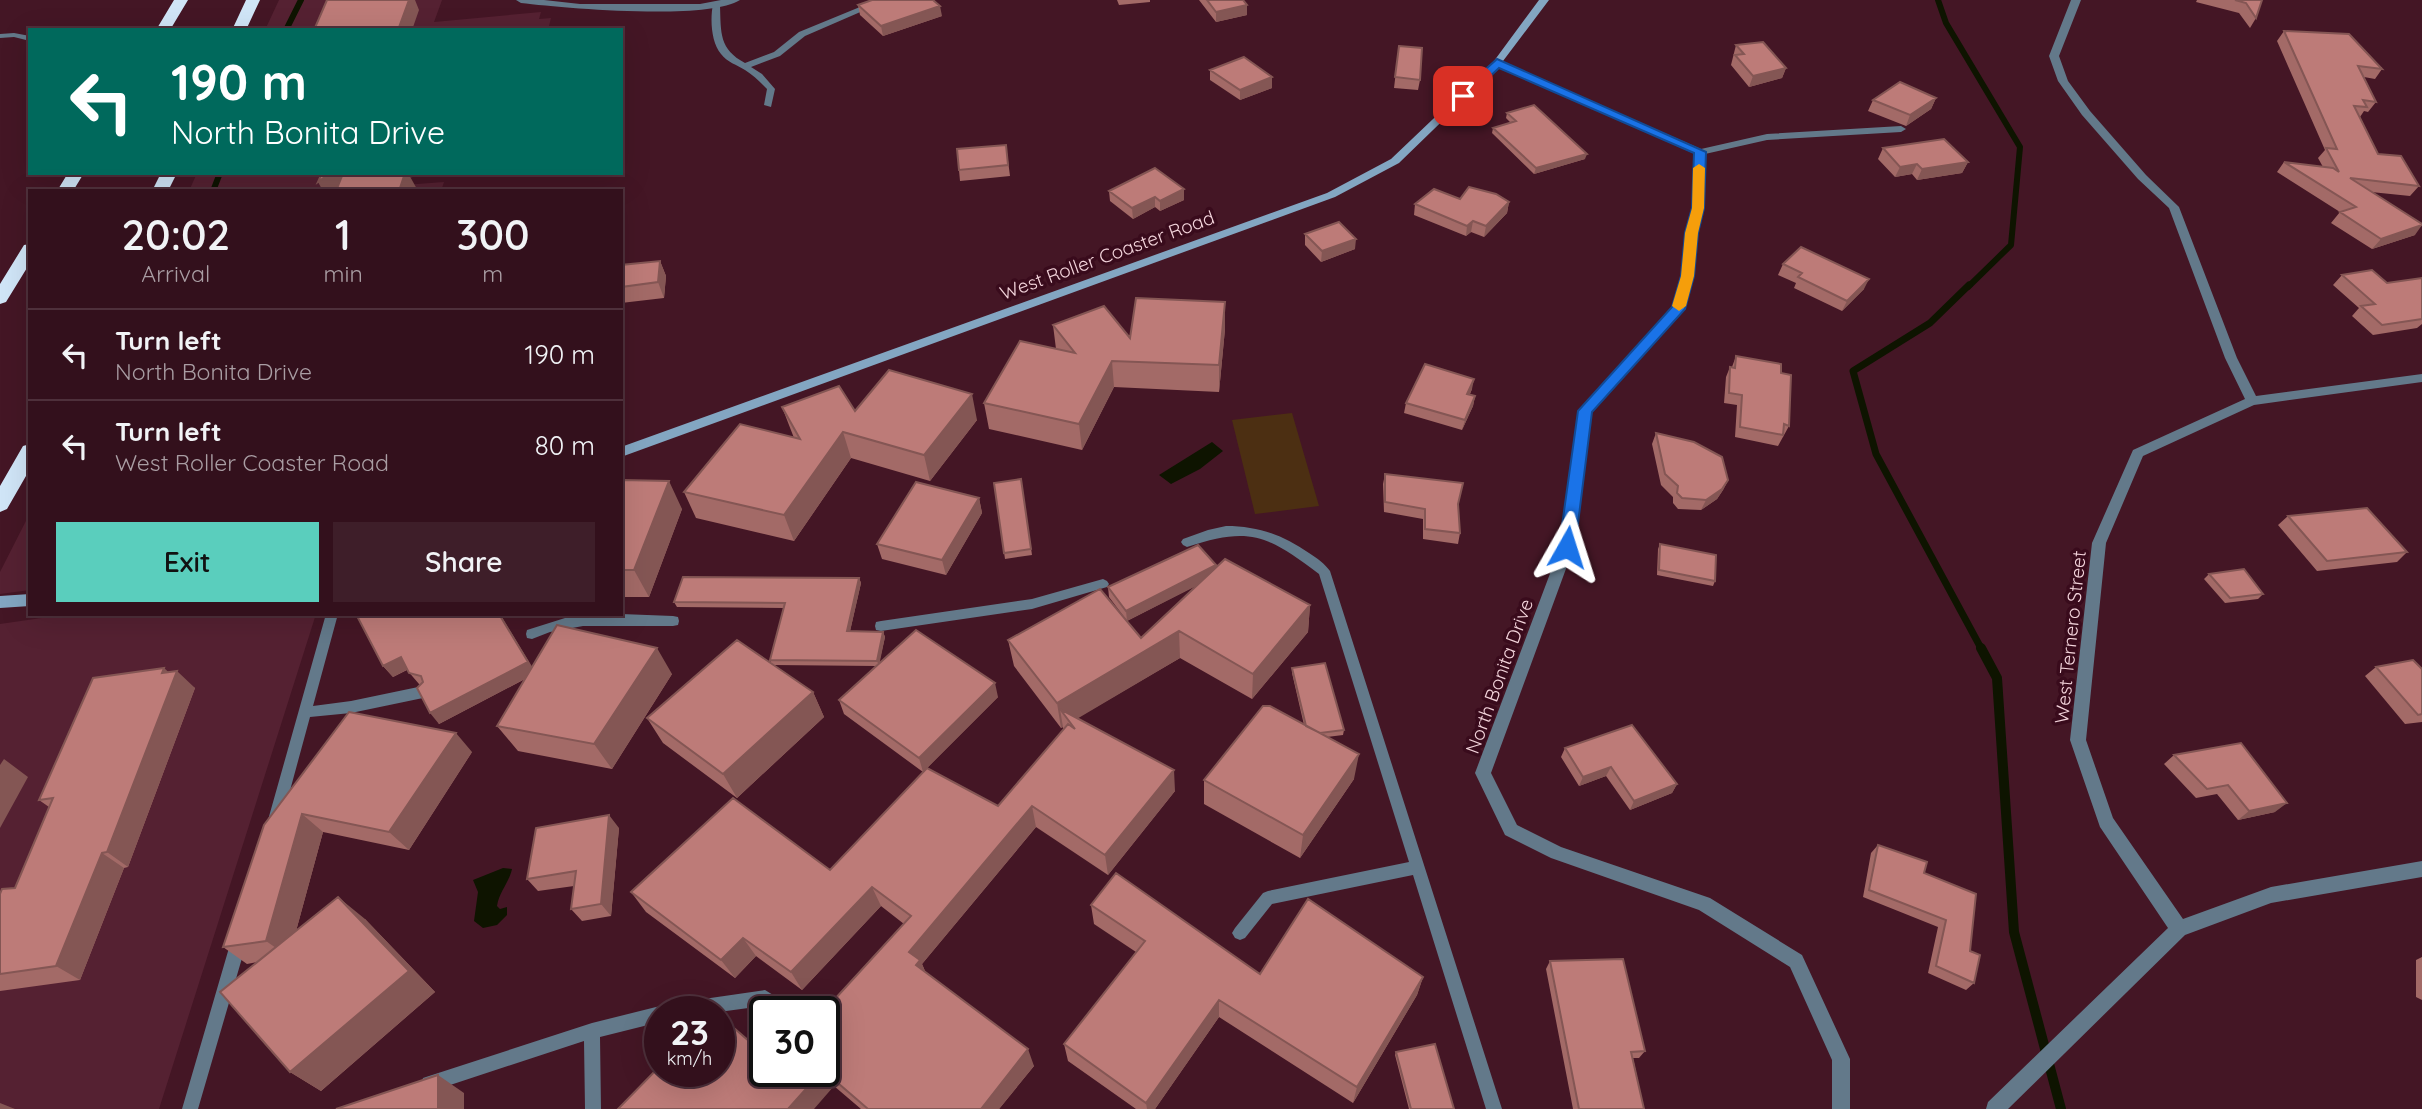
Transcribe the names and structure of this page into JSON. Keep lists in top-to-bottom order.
{
  "streets": {
    "street": ["West Roller Coaster Road", "West Ternero Street", "North Bonita Drive"]
  },
  "page": {
    "turn": ["190 m", "North Bonita Drive"],
    "eta": [
      "20:02",
      "Arrival",
      "1",
      "min",
      "300",
      "m"
    ],
    "list": [
      {
        "name": "Turn left",
        "note": "North Bonita Drive",
        "value": "190 m"
      },
      {
        "name": "Turn left",
        "note": "West Roller Coaster Road",
        "value": "80 m"
      }
    ],
    "buttons": ["Exit", "Share"],
    "speed": "23 km/h",
    "limit": "30"
  }
}
